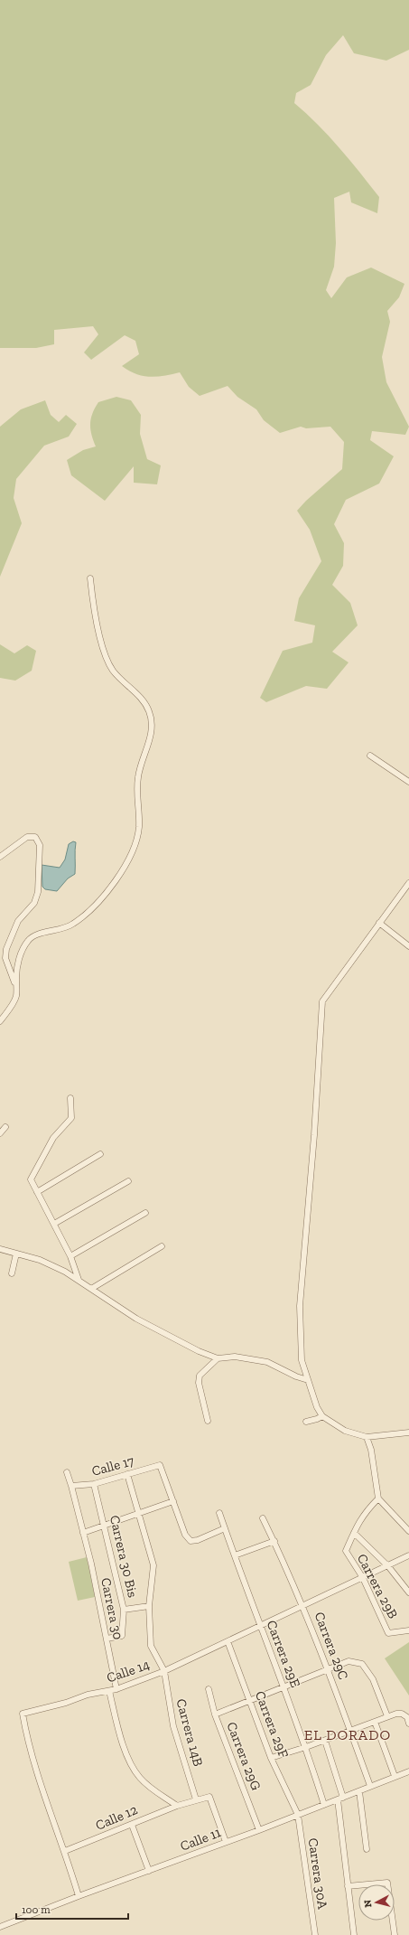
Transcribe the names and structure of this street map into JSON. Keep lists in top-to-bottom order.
{
  "streets": {
    "street": [
      "Calle 17",
      "Carrera 30 Bis",
      "Carrera 29B",
      "Carrera 30",
      "Carrera 29C",
      "Carrera 29E",
      "Calle 14",
      "Carrera 29F",
      "Carrera 14B",
      "Carrera 29G",
      "Calle 12",
      "Calle 11",
      "Carrera 30A"
    ]
  },
  "crossings": [
    ["Calle 17", "Carrera 30 Bis"],
    ["Calle 17", "Carrera 30"],
    ["Carrera 30 Bis", "Carrera 30"],
    ["Carrera 29B", "Calle 14"],
    ["Carrera 30", "Calle 14"],
    ["Carrera 29C", "Calle 14"],
    ["Carrera 29C", "Calle 11"],
    ["Carrera 29E", "Calle 14"],
    ["Carrera 29E", "Calle 11"],
    ["Calle 14", "Carrera 29F"],
    ["Calle 14", "Carrera 14B"],
    ["Calle 14", "Calle 12"],
    ["Calle 14", "Calle 11"],
    ["Carrera 29F", "Calle 11"],
    ["Carrera 29F", "Carrera 30A"],
    ["Carrera 14B", "Calle 12"],
    ["Carrera 29G", "Calle 11"],
    ["Calle 12", "Calle 11"],
    ["Calle 11", "Carrera 30A"]
  ],
  "districts": ["EL DORADO"],
  "scale_bar": "100 m",
  "north": "left"
}
